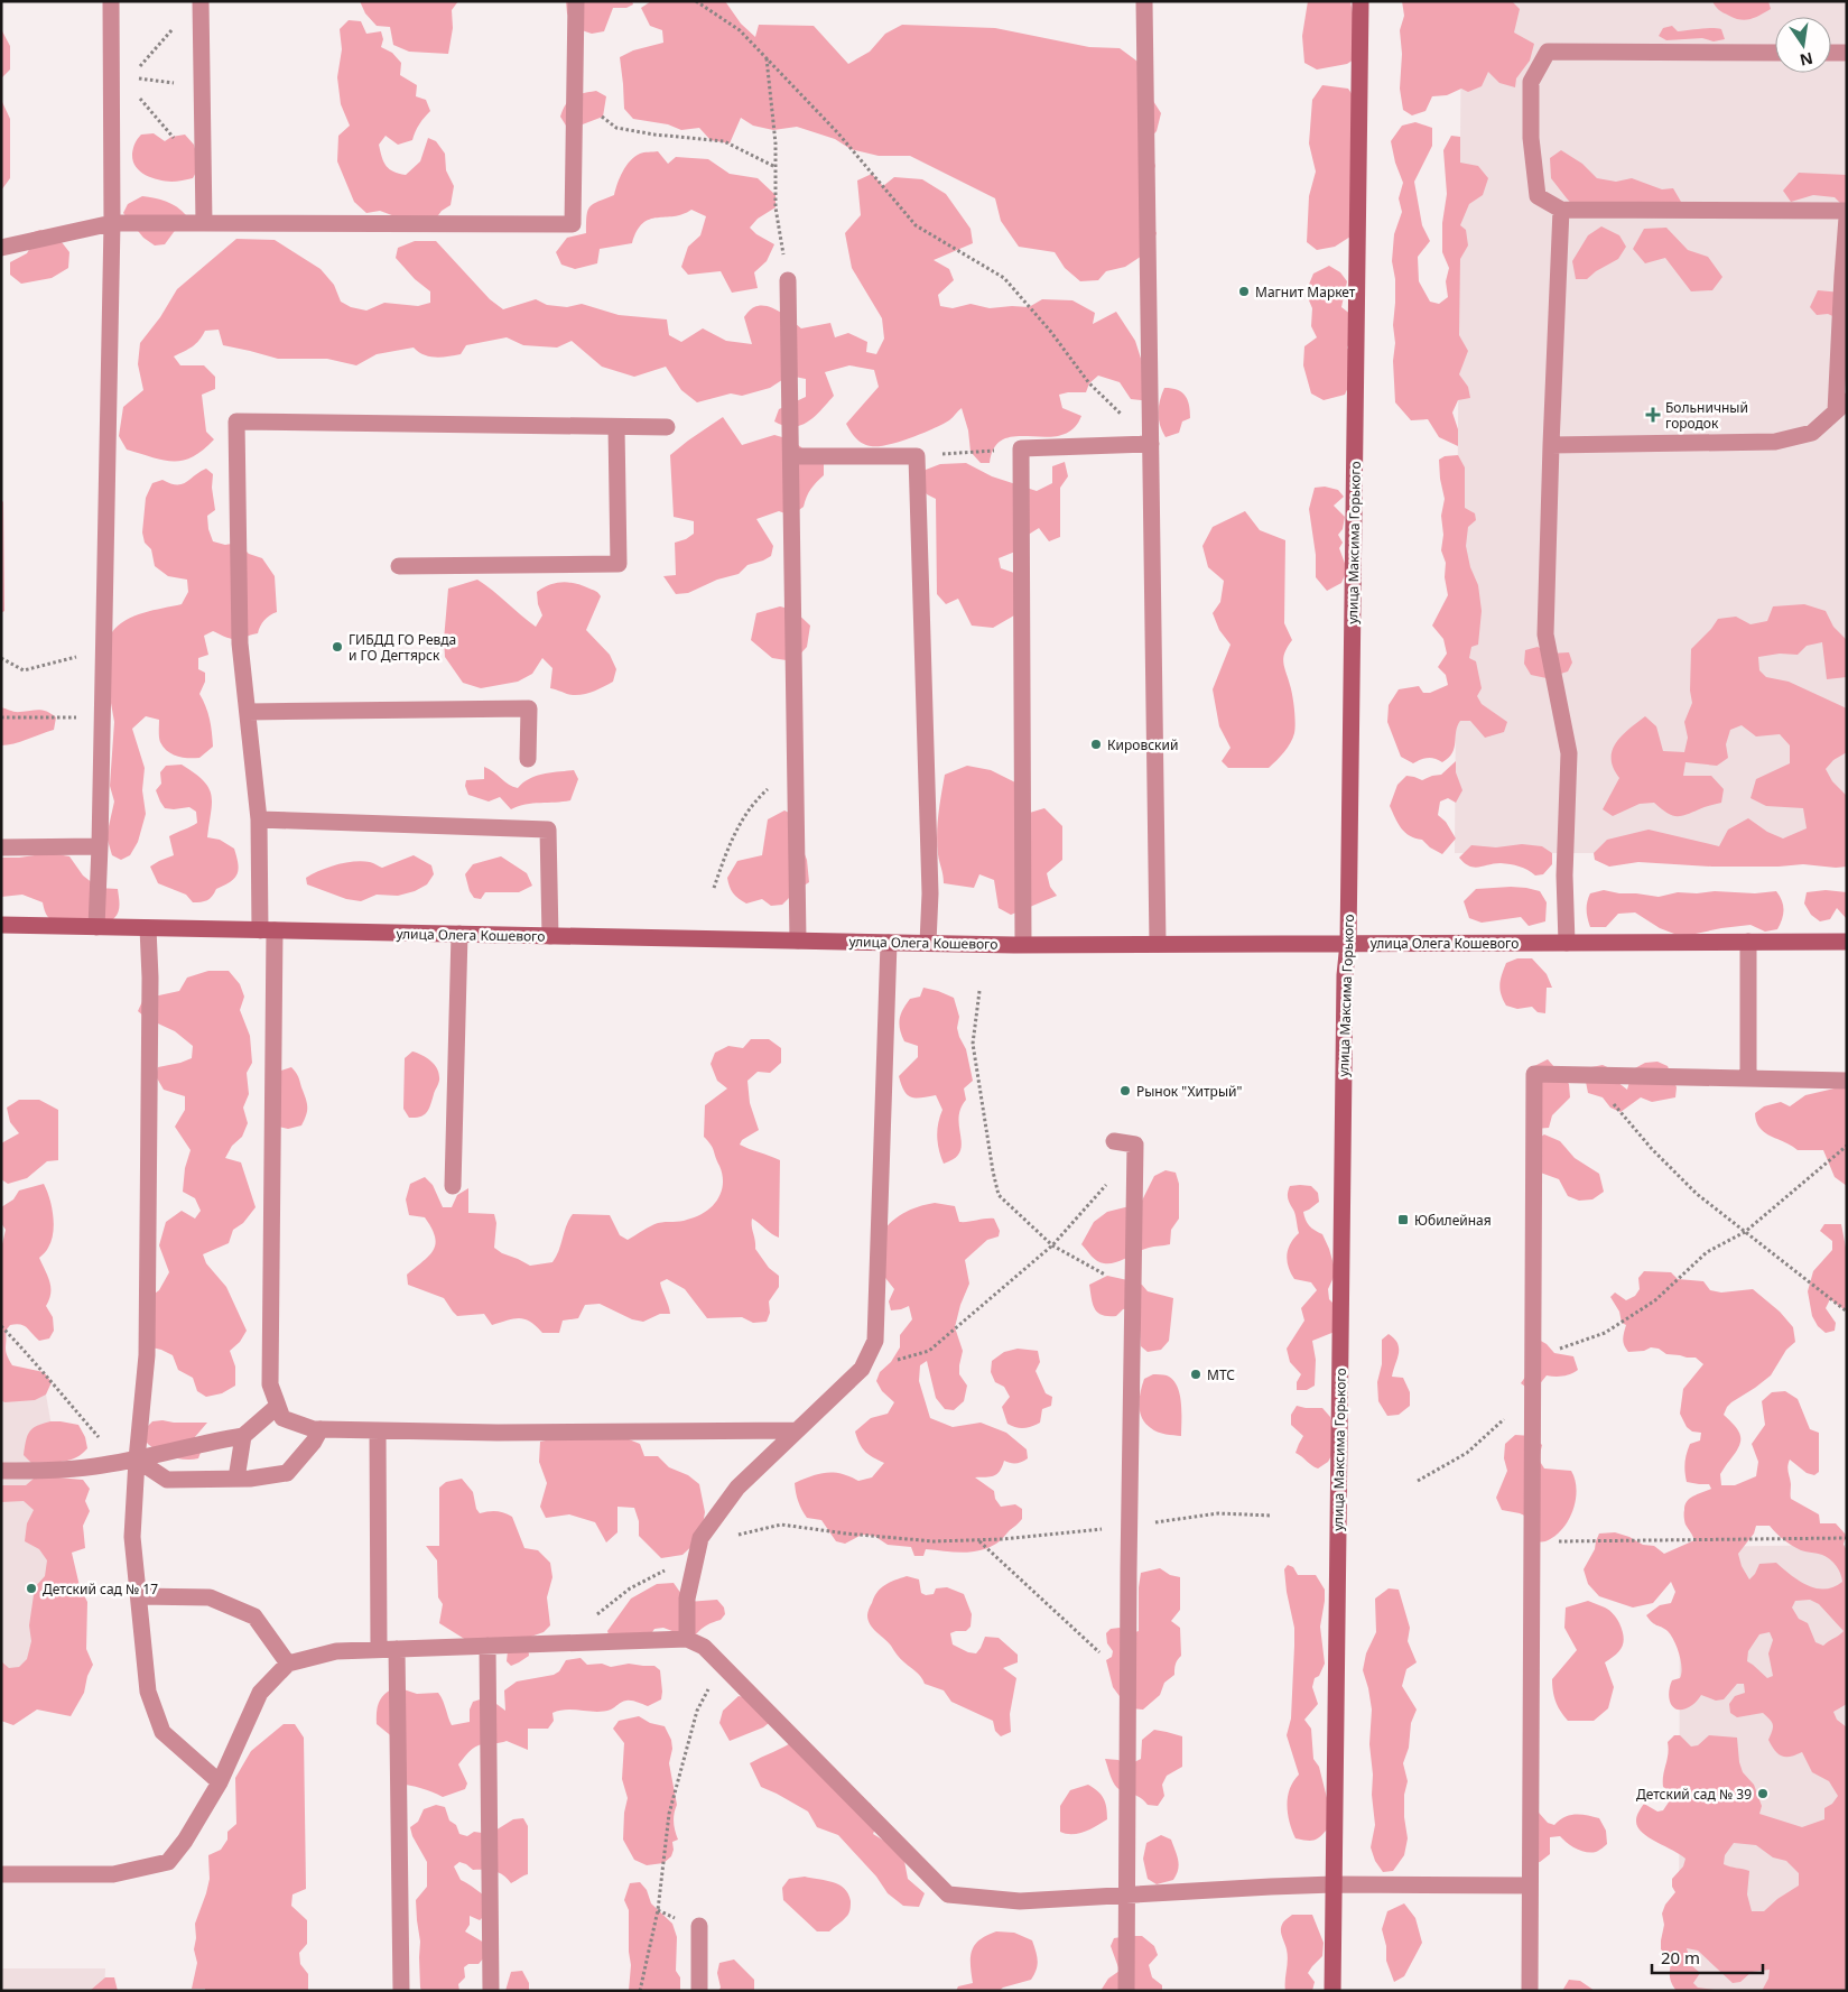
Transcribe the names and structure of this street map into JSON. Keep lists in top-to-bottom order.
{
  "streets": {
    "main road": ["улица Максима Горького", "улица Олега Кошевого"]
  },
  "crossings": [
    ["улица Максима Горького", "улица Олега Кошевого"]
  ],
  "places": {
    "other": [
      "Магнит Маркет",
      "ГИБДД ГО Ревда и ГО Дегтярск",
      "Кировский",
      "Рынок \"Хитрый\"",
      "МТС",
      "Детский сад № 17",
      "Детский сад № 39"
    ],
    "health": ["Больничный городок"],
    "transit": ["Юбилейная"]
  },
  "scale_bar": "20 m",
  "north": "bottom"
}
